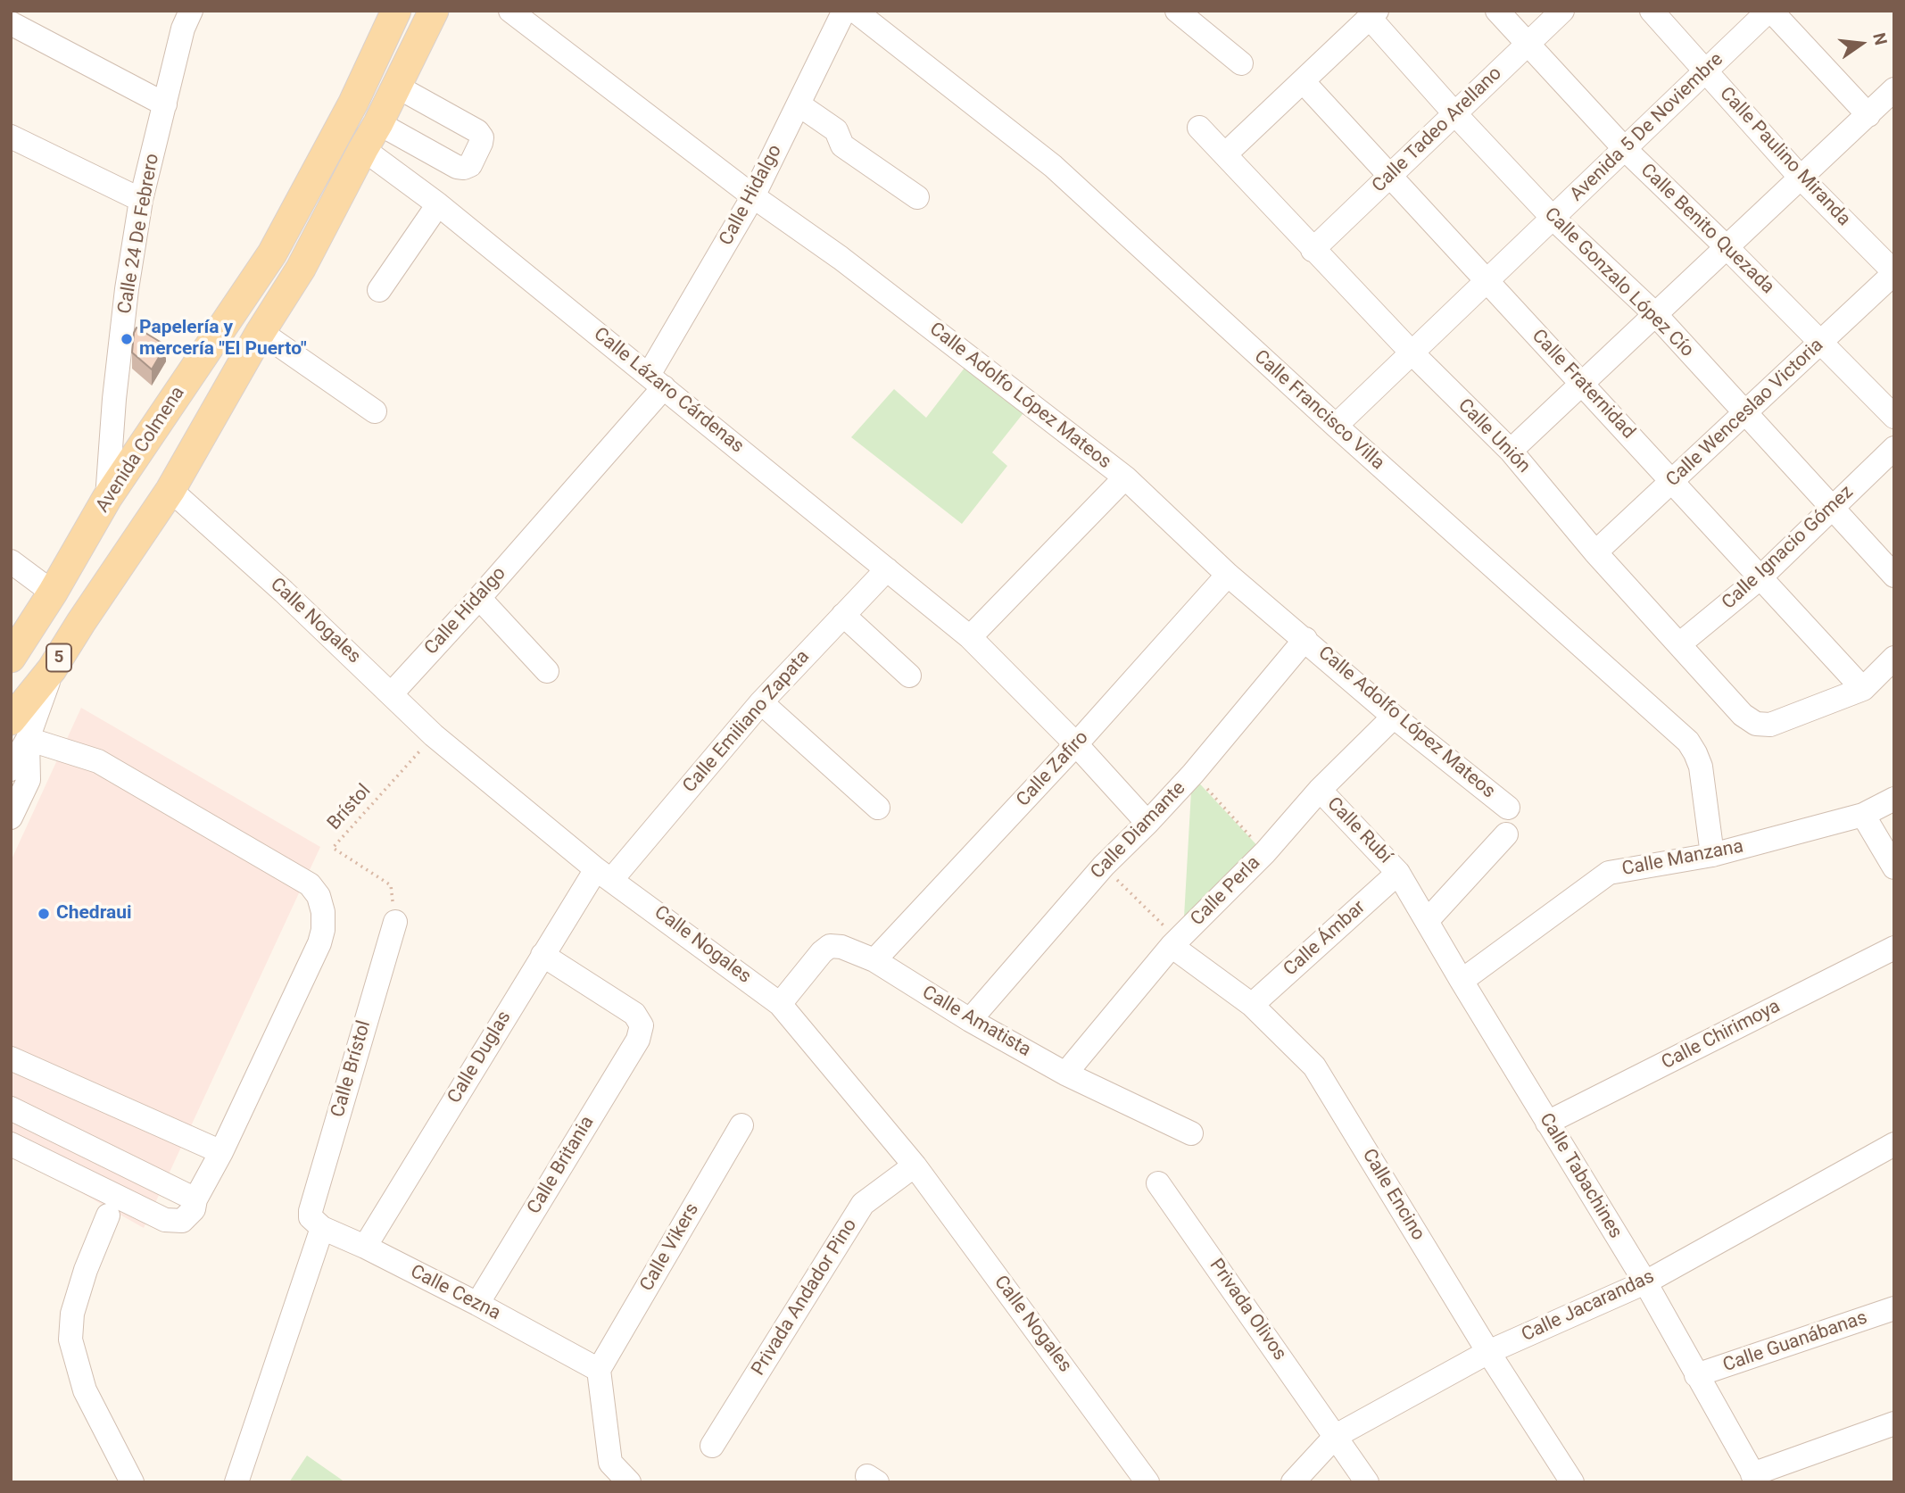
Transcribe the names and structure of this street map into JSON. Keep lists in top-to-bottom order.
{
  "streets": {
    "main road": ["Avenida Colmena", "5"],
    "street": [
      "Avenida 5 De Noviembre",
      "Calle Tadeo Arellano",
      "Calle Paulino Miranda",
      "Calle Hidalgo",
      "Calle Benito Quezada",
      "Calle 24 De Febrero",
      "Calle Gonzalo López Cío",
      "Calle Fraternidad",
      "Calle Lázaro Cárdenas",
      "Calle Adolfo López Mateos",
      "Calle Francisco Villa",
      "Calle Wenceslao Victoria",
      "Calle Unión",
      "Calle Ignacio Gómez",
      "Calle Nogales",
      "Calle Emiliano Zapata",
      "Calle Zafiro",
      "Calle Diamante",
      "Calle Rubí",
      "Calle Manzana",
      "Calle Perla",
      "Calle Ámbar",
      "Calle Amatista",
      "Calle Chirimoya",
      "Calle Duglas",
      "Calle Brístol",
      "Calle Britania",
      "Calle Tabachines",
      "Calle Encino",
      "Calle Vikers",
      "Calle Cezna",
      "Privada Andador Pino",
      "Calle Jacarandas",
      "Privada Olivos",
      "Calle Guanábanas"
    ],
    "path": ["Brístol"]
  },
  "crossings": [
    ["Avenida 5 De Noviembre", "Calle Paulino Miranda"],
    ["Avenida 5 De Noviembre", "Calle Benito Quezada"],
    ["Avenida 5 De Noviembre", "Calle Gonzalo López Cío"],
    ["Avenida 5 De Noviembre", "Calle Fraternidad"],
    ["Avenida 5 De Noviembre", "Calle Francisco Villa"],
    ["Avenida 5 De Noviembre", "Calle Unión"],
    ["Calle Tadeo Arellano", "Calle Benito Quezada"],
    ["Calle Tadeo Arellano", "Calle Gonzalo López Cío"],
    ["Calle Tadeo Arellano", "Calle Fraternidad"],
    ["Calle Tadeo Arellano", "Calle Unión"],
    ["Calle Paulino Miranda", "Calle Wenceslao Victoria"],
    ["Calle Hidalgo", "Calle Lázaro Cárdenas"],
    ["Calle Hidalgo", "Calle Adolfo López Mateos"],
    ["Calle Hidalgo", "Calle Nogales"],
    ["Calle Benito Quezada", "Calle Wenceslao Victoria"],
    ["Calle 24 De Febrero", "Avenida Colmena"],
    ["Calle Gonzalo López Cío", "Calle Wenceslao Victoria"],
    ["Calle Gonzalo López Cío", "Calle Ignacio Gómez"],
    ["Calle Fraternidad", "Calle Wenceslao Victoria"],
    ["Calle Fraternidad", "Calle Unión"],
    ["Calle Fraternidad", "Calle Ignacio Gómez"],
    ["Calle Lázaro Cárdenas", "5"],
    ["Calle Lázaro Cárdenas", "Calle Emiliano Zapata"],
    ["Calle Lázaro Cárdenas", "Calle Zafiro"],
    ["Calle Lázaro Cárdenas", "Calle Diamante"],
    ["Calle Adolfo López Mateos", "Calle Zafiro"],
    ["Calle Adolfo López Mateos", "Calle Diamante"],
    ["Calle Adolfo López Mateos", "Calle Perla"],
    ["Calle Francisco Villa", "Calle Manzana"],
    ["Calle Wenceslao Victoria", "Calle Unión"],
    ["Calle Unión", "Calle Ignacio Gómez"],
    ["Calle Nogales", "5"],
    ["Calle Nogales", "Calle Emiliano Zapata"],
    ["Calle Nogales", "Brístol"],
    ["Calle Nogales", "Calle Amatista"],
    ["Calle Nogales", "Calle Duglas"],
    ["Calle Nogales", "Privada Andador Pino"],
    ["Calle Emiliano Zapata", "Calle Duglas"],
    ["Calle Zafiro", "Calle Amatista"],
    ["Brístol", "Calle Brístol"],
    ["Calle Diamante", "Calle Amatista"],
    ["Calle Rubí", "Calle Perla"],
    ["Calle Rubí", "Calle Ámbar"],
    ["Calle Rubí", "Calle Tabachines"],
    ["Calle Manzana", "Calle Tabachines"],
    ["Calle Perla", "Calle Amatista"],
    ["Calle Perla", "Calle Encino"],
    ["Calle Ámbar", "Calle Tabachines"],
    ["Calle Ámbar", "Calle Encino"],
    ["Calle Chirimoya", "Calle Tabachines"],
    ["Calle Duglas", "Calle Britania"],
    ["Calle Duglas", "Calle Cezna"],
    ["Calle Brístol", "Calle Cezna"],
    ["Calle Britania", "Calle Cezna"],
    ["Calle Tabachines", "Calle Jacarandas"],
    ["Calle Tabachines", "Calle Guanábanas"],
    ["Calle Encino", "Calle Jacarandas"],
    ["Calle Vikers", "Calle Cezna"],
    ["Calle Jacarandas", "Privada Olivos"]
  ],
  "places": ["Papelería y mercería \"El Puerto\"", "Chedraui"],
  "north": "right"
}
